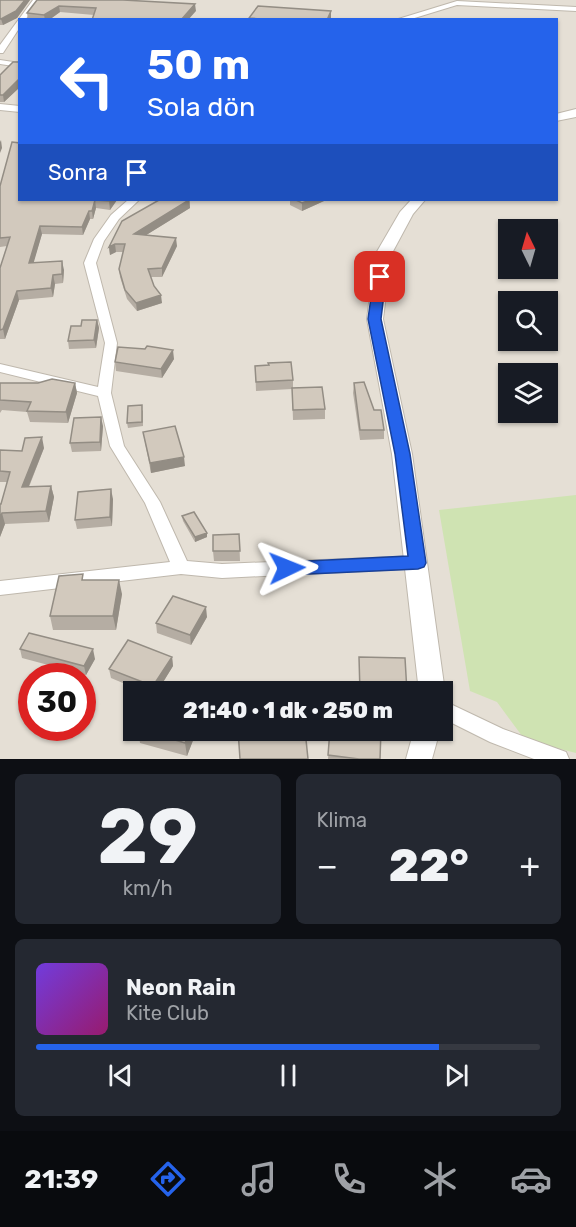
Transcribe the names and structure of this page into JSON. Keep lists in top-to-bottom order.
{
  "north": "top",
  "page": {
    "turn": ["50 m", "Sola dön"],
    "then": "Sonra",
    "limit": "30",
    "trip": "21:40 · 1 dk · 250 m",
    "tile": [
      ["29", "km/h"],
      "Klima"
    ],
    "heat": ["−", "22°", "+"],
    "song": ["Neon Rain", "Kite Club"],
    "tabs": "21:39"
  }
}
